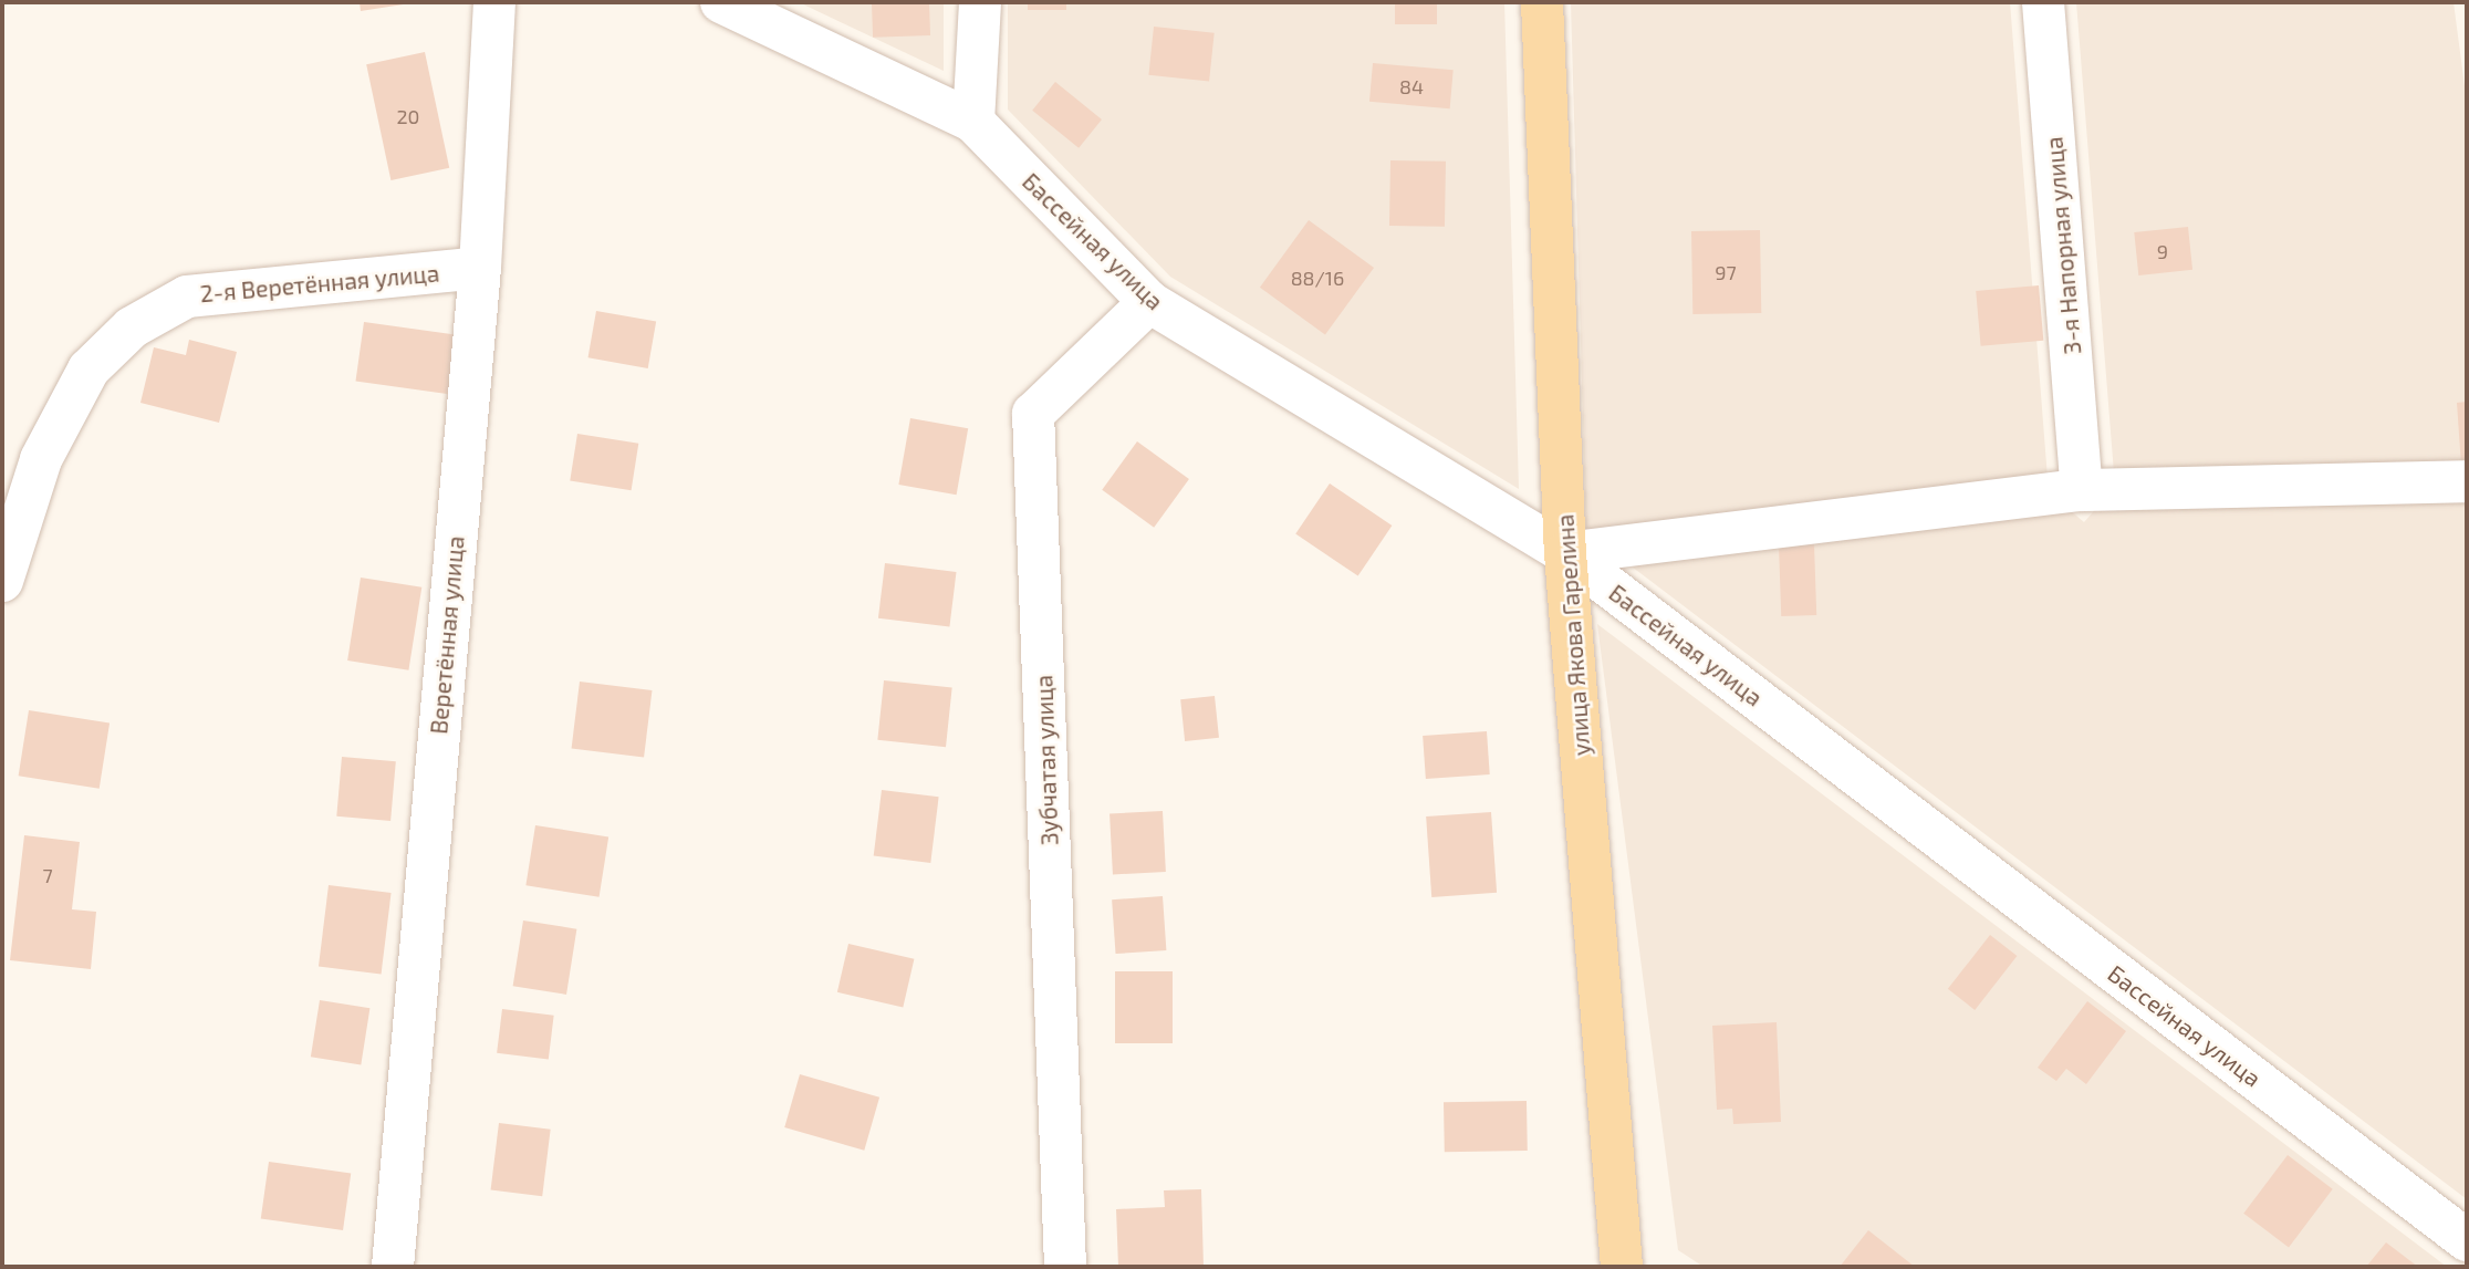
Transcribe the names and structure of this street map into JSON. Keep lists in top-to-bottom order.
{
  "streets": {
    "main road": ["улица Якова Гарелина"],
    "street": [
      "Бассейная улица",
      "3-я Напорная улица",
      "2-я Веретённая улица",
      "Веретённая улица",
      "Зубчатая улица"
    ]
  },
  "crossings": [
    ["Бассейная улица", "улица Якова Гарелина"],
    ["Бассейная улица", "Зубчатая улица"],
    ["2-я Веретённая улица", "Веретённая улица"]
  ],
  "house_numbers": [
    "84",
    "20",
    "9",
    "97",
    "88/16",
    "7"
  ]
}
